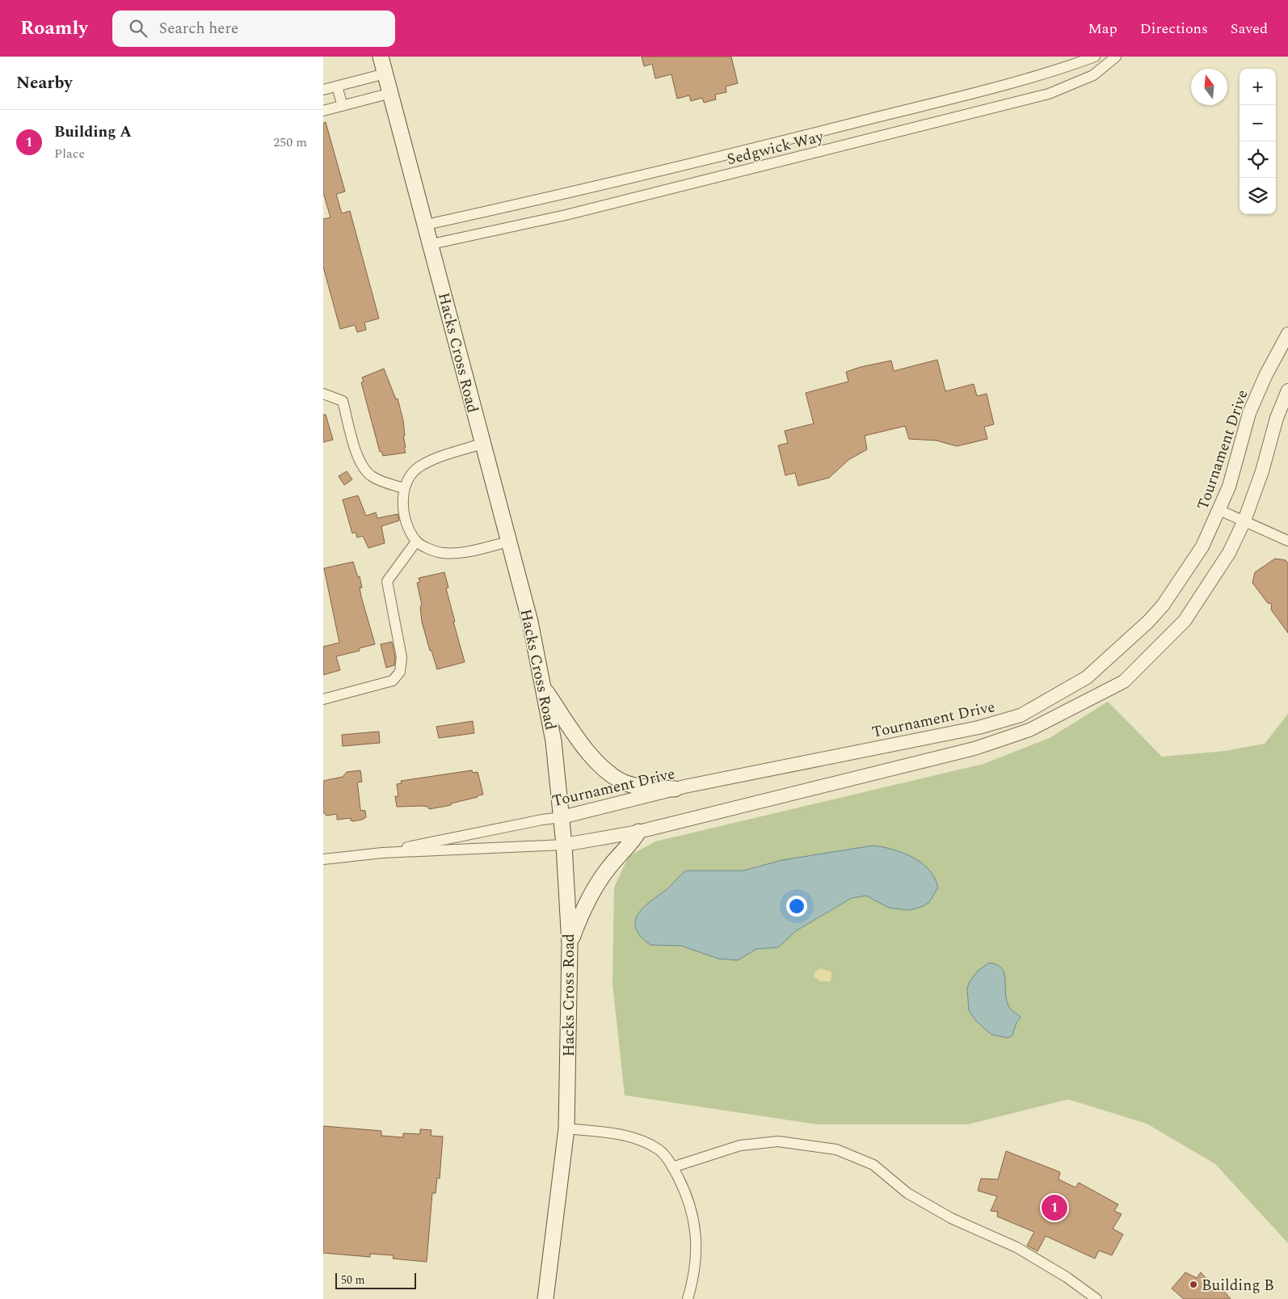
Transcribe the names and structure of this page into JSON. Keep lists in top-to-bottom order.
{
  "streets": {
    "main road": ["Hacks Cross Road"],
    "street": ["Sedgwick Way", "Tournament Drive"]
  },
  "crossings": [
    ["Sedgwick Way", "Hacks Cross Road"],
    ["Hacks Cross Road", "Tournament Drive"]
  ],
  "places": ["Building B"],
  "scale_bar": "50 m",
  "north": "top",
  "page": {
    "header": "Roamly",
    "search": "Search here",
    "nav": ["Map", "Directions", "Saved"],
    "heading": "Nearby",
    "map_buttons": ["+", "−"],
    "list": [
      {
        "mark": "1",
        "name": "Building A",
        "note": "Place",
        "value": "250 m"
      }
    ],
    "pins": "1",
    "scale": "50 m"
  }
}
